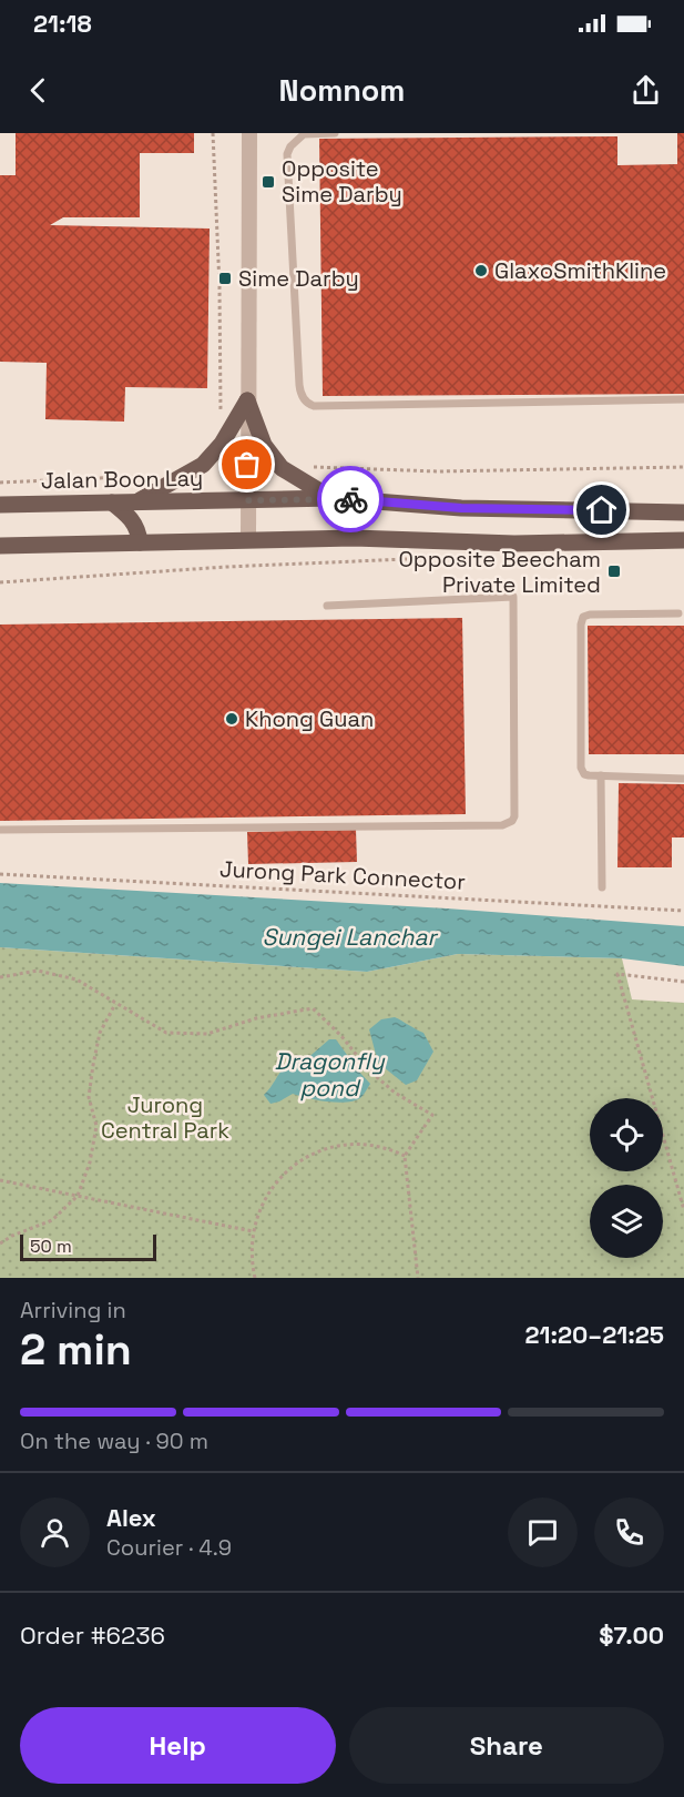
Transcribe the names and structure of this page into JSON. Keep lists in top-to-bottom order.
{
  "streets": {
    "main road": ["Jalan Boon Lay"],
    "path": ["Jurong Park Connector"]
  },
  "water": ["Sungei Lanchar", "Dragonfly pond"],
  "parks": ["Jurong Central Park"],
  "places": {
    "transit": ["Opposite Sime Darby", "Sime Darby", "Opposite Beecham Private Limited"],
    "other": ["GlaxoSmithKline", "Khong Guan"]
  },
  "scale_bar": "50 m",
  "page": {
    "status": "21:18",
    "header": "Nomnom",
    "scale": "50 m",
    "heading": ["2 min", "Arriving in", "21:20–21:25"],
    "panel": [
      "Alex",
      "Courier · 4.9",
      "Order #6236",
      "$7.00"
    ],
    "bar": "On the way · 90 m",
    "buttons": ["Help", "Share"]
  }
}
